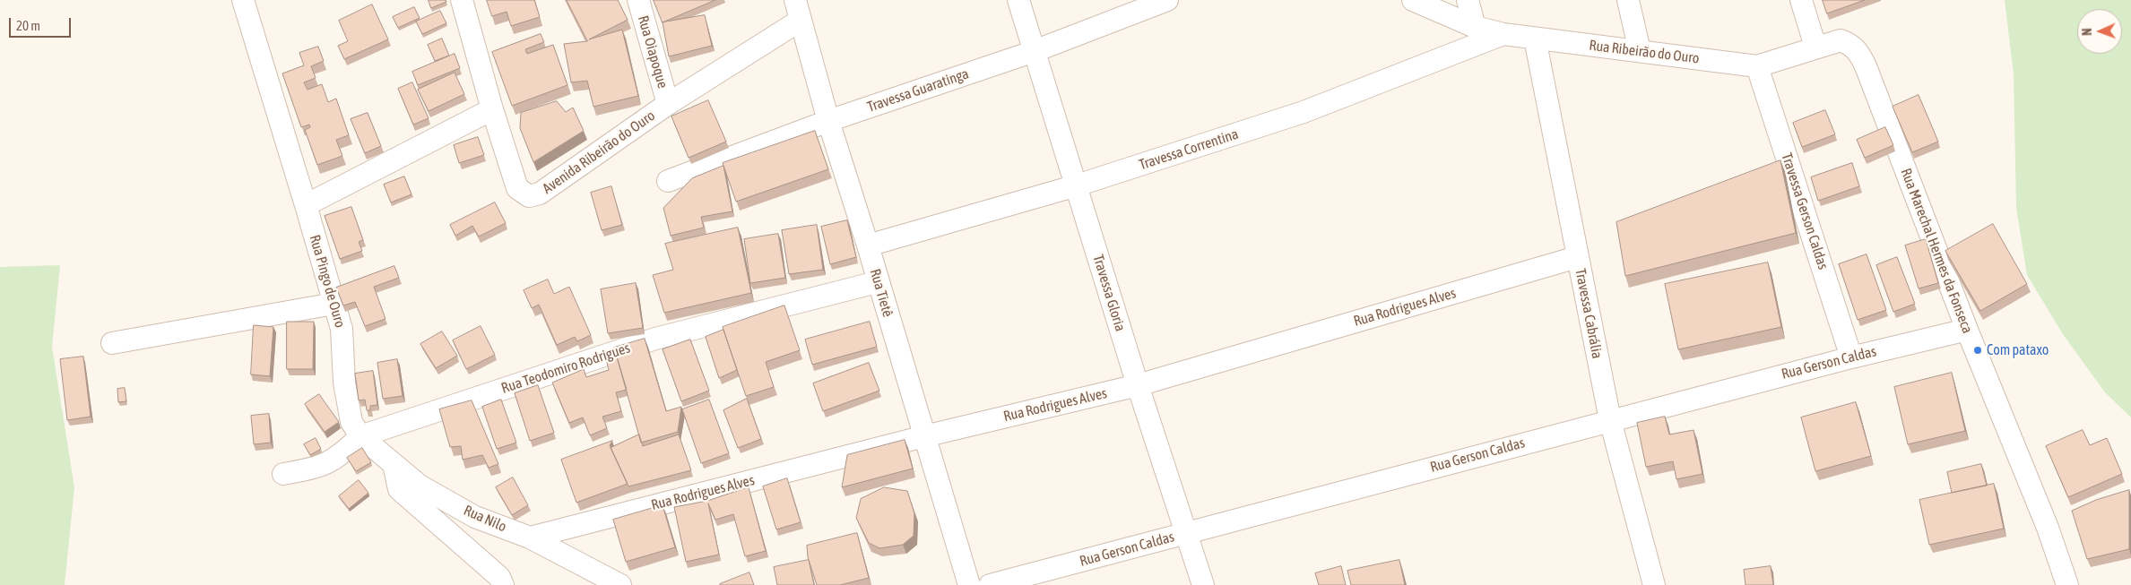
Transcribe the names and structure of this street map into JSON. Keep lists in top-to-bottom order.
{
  "streets": {
    "street": [
      "Rua Oiapoque",
      "Rua Ribeirão do Ouro",
      "Travessa Guaratinga",
      "Travessa Correntina",
      "Avenida Ribeirão do Ouro",
      "Travessa Gerson Caldas",
      "Rua Marechal Hermes da Fonseca",
      "Rua Pingo de Ouro",
      "Rua Tietê",
      "Travessa Gloria",
      "Rua Rodrigues Alves",
      "Travessa Cabrália",
      "Rua Gerson Caldas",
      "Rua Teodomiro Rodrigues",
      "Rua Nilo"
    ]
  },
  "crossings": [
    ["Rua Oiapoque", "Avenida Ribeirão do Ouro"],
    ["Rua Ribeirão do Ouro", "Travessa Correntina"],
    ["Rua Ribeirão do Ouro", "Travessa Gerson Caldas"],
    ["Rua Ribeirão do Ouro", "Rua Marechal Hermes da Fonseca"],
    ["Rua Ribeirão do Ouro", "Travessa Cabrália"],
    ["Travessa Guaratinga", "Rua Tietê"],
    ["Travessa Guaratinga", "Travessa Gloria"],
    ["Travessa Correntina", "Rua Tietê"],
    ["Travessa Correntina", "Travessa Gloria"],
    ["Avenida Ribeirão do Ouro", "Rua Tietê"],
    ["Travessa Gerson Caldas", "Rua Gerson Caldas"],
    ["Rua Marechal Hermes da Fonseca", "Rua Gerson Caldas"],
    ["Rua Pingo de Ouro", "Rua Teodomiro Rodrigues"],
    ["Rua Pingo de Ouro", "Rua Nilo"],
    ["Rua Tietê", "Rua Rodrigues Alves"],
    ["Rua Tietê", "Rua Teodomiro Rodrigues"],
    ["Travessa Gloria", "Rua Rodrigues Alves"],
    ["Travessa Gloria", "Rua Gerson Caldas"],
    ["Rua Rodrigues Alves", "Travessa Cabrália"],
    ["Rua Rodrigues Alves", "Rua Nilo"],
    ["Travessa Cabrália", "Rua Gerson Caldas"],
    ["Rua Teodomiro Rodrigues", "Rua Nilo"]
  ],
  "places": ["Com pataxo"],
  "scale_bar": "20 m",
  "north": "left"
}
